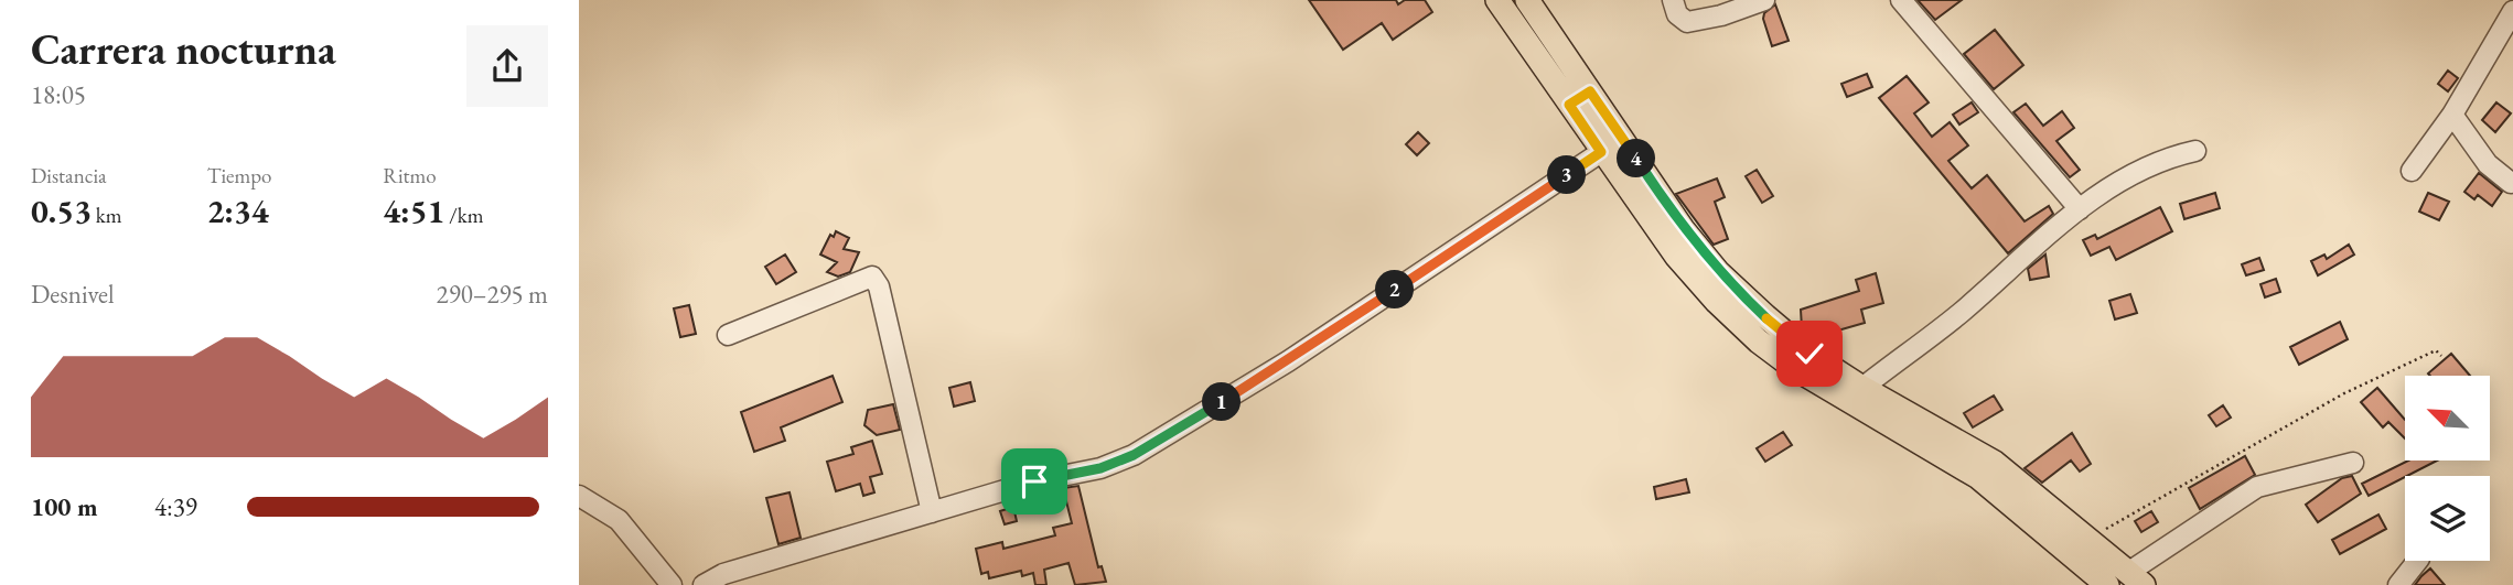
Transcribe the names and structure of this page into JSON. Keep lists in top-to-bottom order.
{
  "north": "top left",
  "page": {
    "heading": ["Carrera nocturna", "18:05"],
    "stats": [
      ["Distancia", "0.53 km"],
      ["Tiempo", "2:34"],
      ["Ritmo", "4:51 /km"]
    ],
    "pins": [
      "4",
      "3",
      "2",
      "1"
    ],
    "chart": ["Desnivel", "290–295 m"],
    "list": [
      {
        "name": "100 m",
        "note": "4:39"
      }
    ]
  }
}
